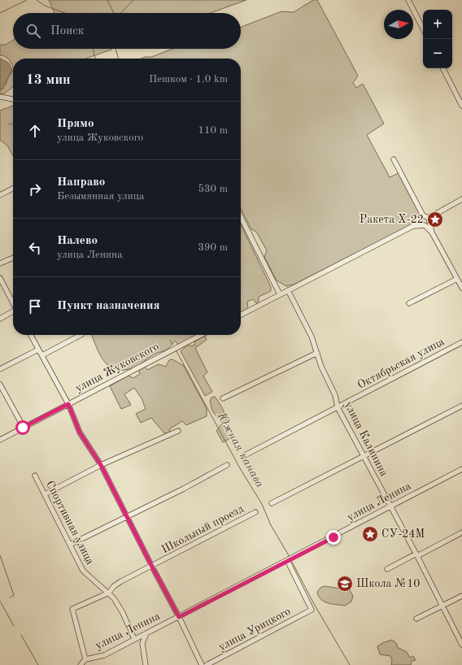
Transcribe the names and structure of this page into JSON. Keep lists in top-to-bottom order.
{
  "streets": {
    "street": [
      "Октябрьская улица",
      "улица Жуковского",
      "улица Калинина",
      "улица Ленина",
      "Спортивная улица",
      "Школьный проезд",
      "улица Урицкого"
    ]
  },
  "crossings": [
    ["Октябрьская улица", "улица Калинина"],
    ["улица Калинина", "улица Ленина"],
    ["улица Ленина", "Спортивная улица"],
    ["улица Ленина", "Школьный проезд"],
    ["улица Ленина", "улица Урицкого"],
    ["Спортивная улица", "Школьный проезд"]
  ],
  "water": ["Южная канава"],
  "places": {
    "place": ["Ракета Х-22", "СУ-24М"],
    "school or university": ["Школа №10"]
  },
  "north": "right",
  "page": {
    "map_buttons": ["+", "−"],
    "search": "Поиск",
    "heading": ["13 мин", "Пешком · 1.0 km"],
    "list": [
      ["Прямо", "улица Жуковского", "110 m"],
      ["Направо", "Безымянная улица", "530 m"],
      ["Налево", "улица Ленина", "390 m"],
      "Пункт назначения"
    ]
  }
}
